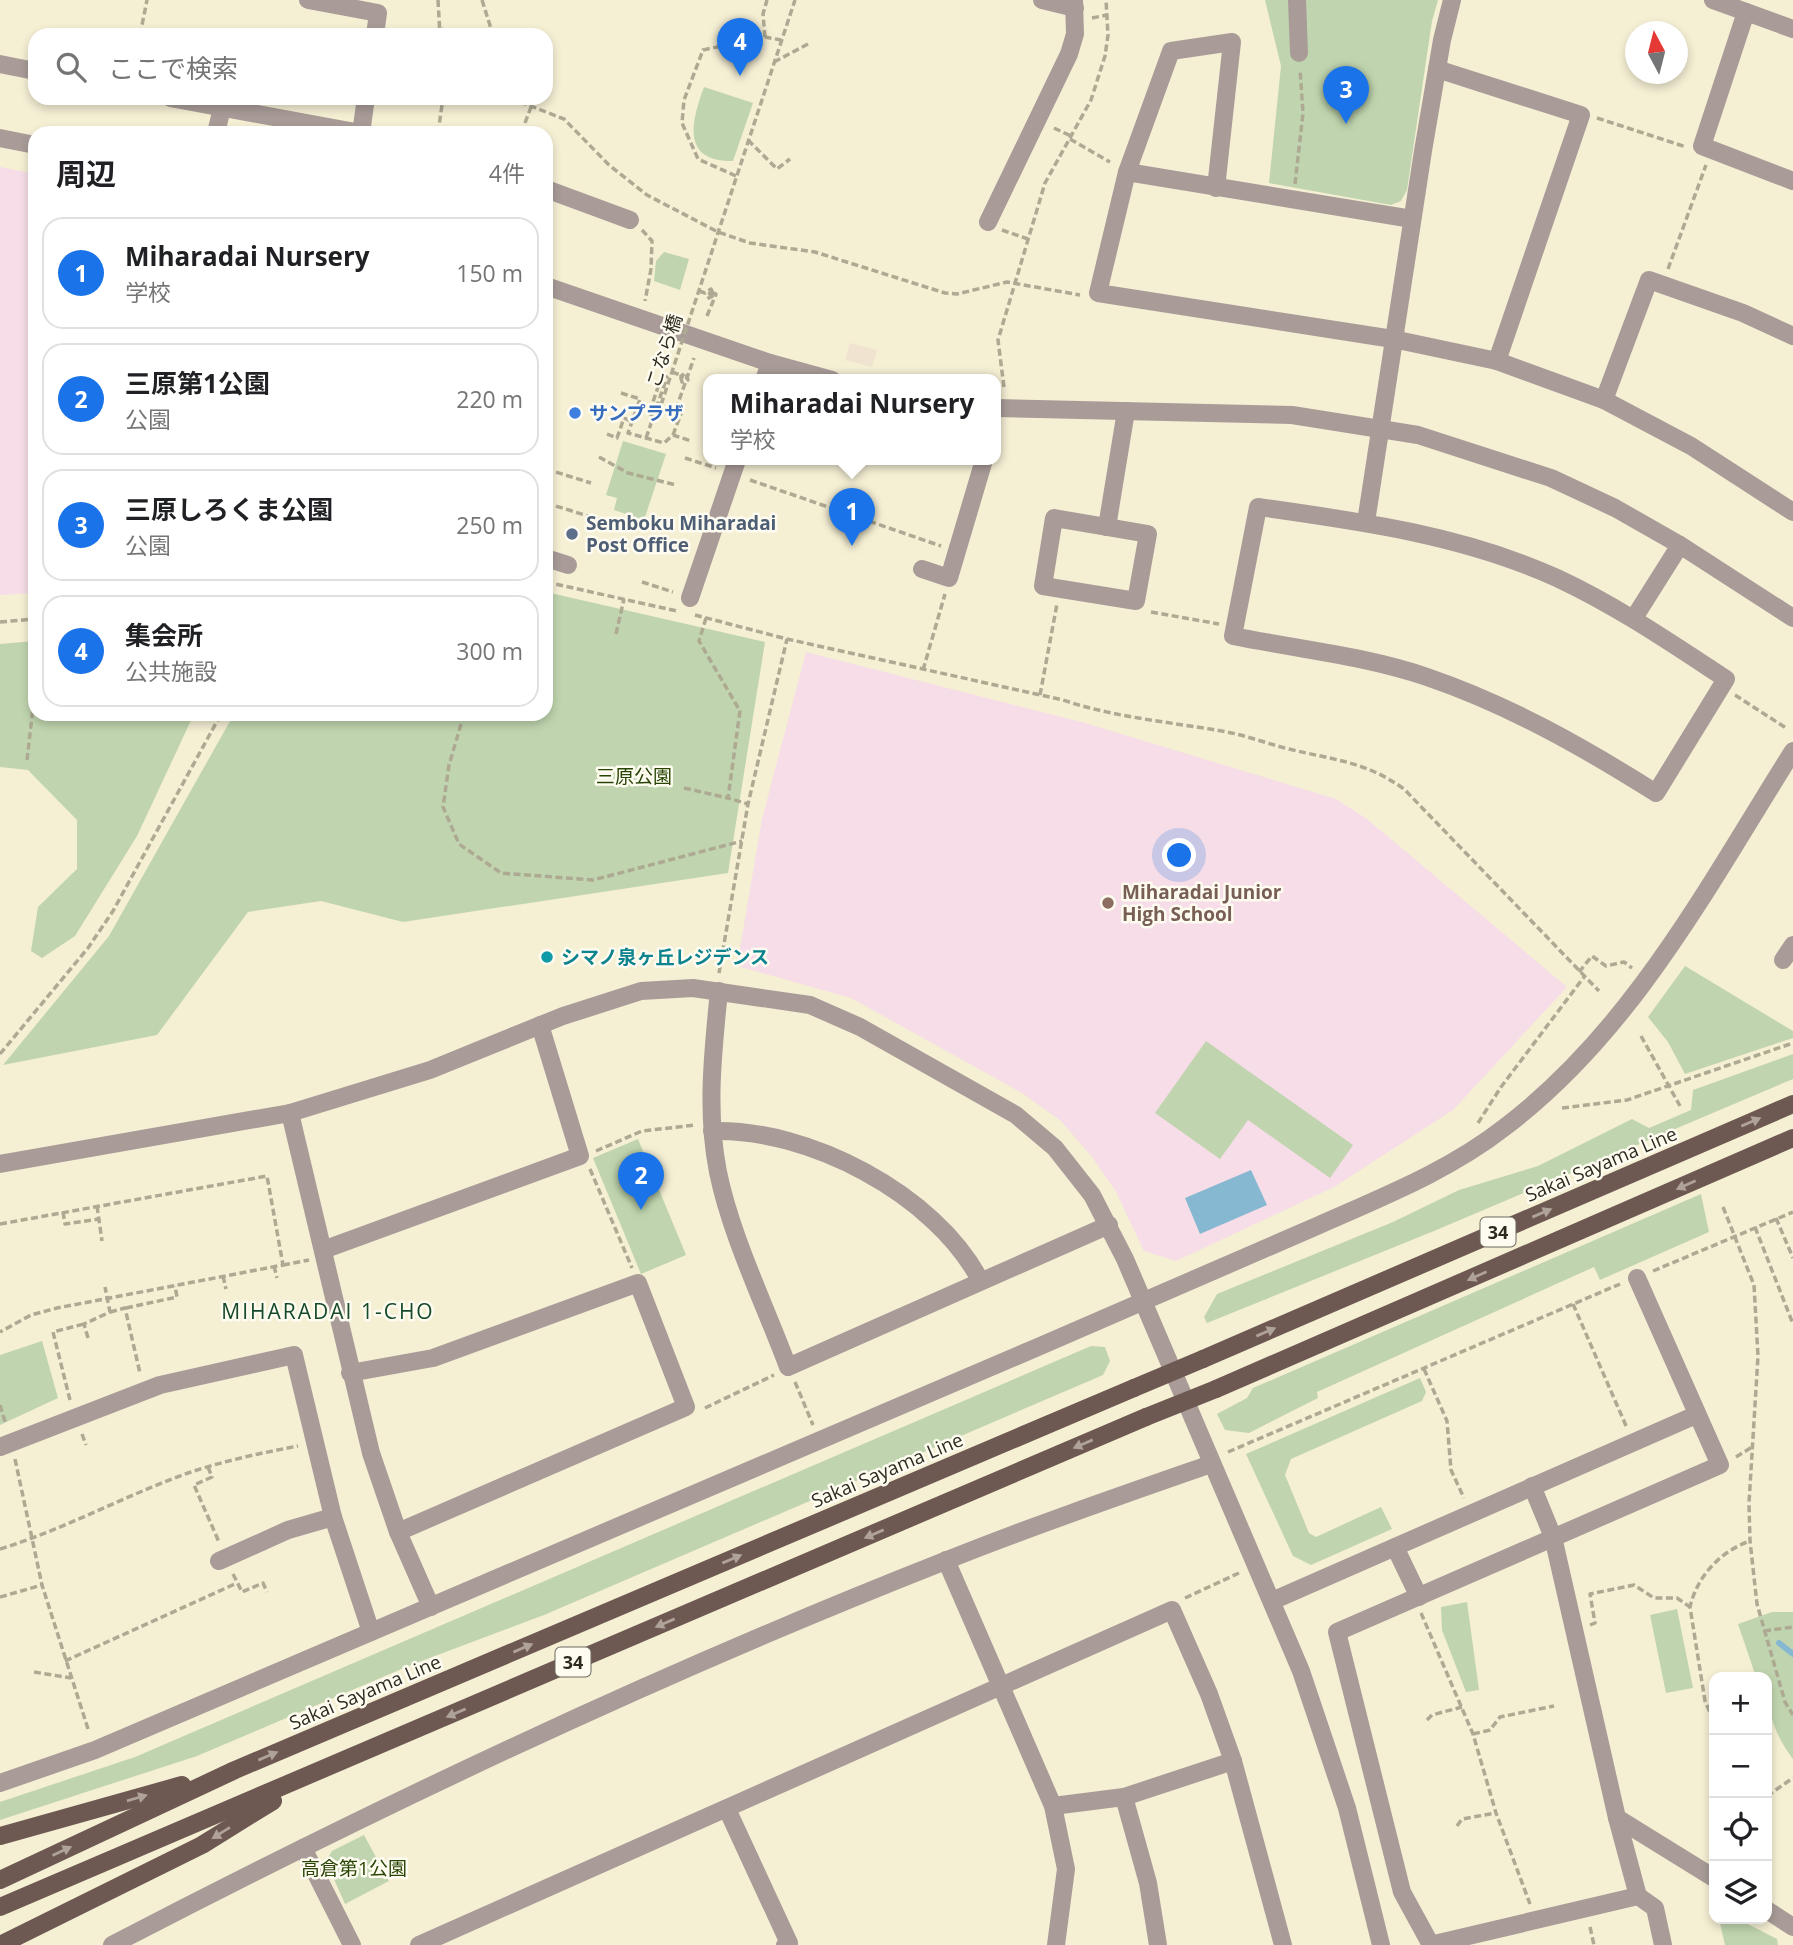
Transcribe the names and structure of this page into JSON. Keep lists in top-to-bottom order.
{
  "streets": {
    "main road": ["Sakai Sayama Line", "34"],
    "path": ["こなら橋"]
  },
  "districts": ["MIHARADAI 1-CHO"],
  "parks": ["三原公園", "高倉第1公園"],
  "places": [
    "サンプラザ",
    "Semboku Miharadai Post Office",
    "Miharadai Junior High School",
    "シマノ泉ヶ丘レジデンス"
  ],
  "north": "top",
  "page": {
    "pins": [
      "4",
      "3",
      "1",
      "2"
    ],
    "search": "ここで検索",
    "heading": ["周辺", "4件"],
    "list": [
      {
        "mark": "1",
        "name": "Miharadai Nursery",
        "note": "学校",
        "value": "150 m"
      },
      {
        "mark": "2",
        "name": "三原第1公園",
        "note": "公園",
        "value": "220 m"
      },
      {
        "mark": "3",
        "name": "三原しろくま公園",
        "note": "公園",
        "value": "250 m"
      },
      {
        "mark": "4",
        "name": "集会所",
        "note": "公共施設",
        "value": "300 m"
      }
    ],
    "popup": ["Miharadai Nursery", "学校"],
    "map_buttons": ["+", "−"]
  }
}
